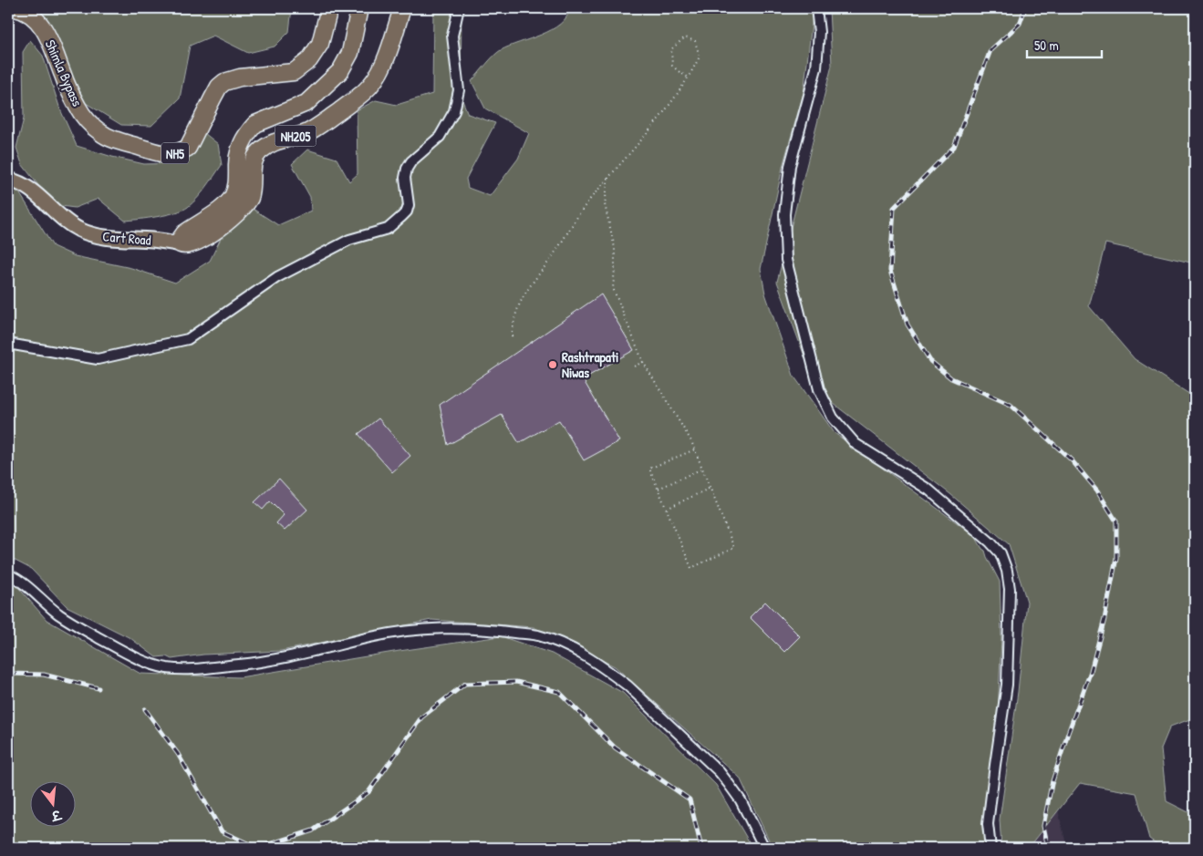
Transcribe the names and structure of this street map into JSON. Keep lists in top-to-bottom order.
{
  "streets": {
    "highway": ["Shimla Bypass", "NH205", "NH5"],
    "main road": ["Cart Road"]
  },
  "crossings": [
    ["NH205", "Cart Road"]
  ],
  "places": ["Rashtrapati Niwas"],
  "scale_bar": "50 m",
  "north": "bottom"
}
